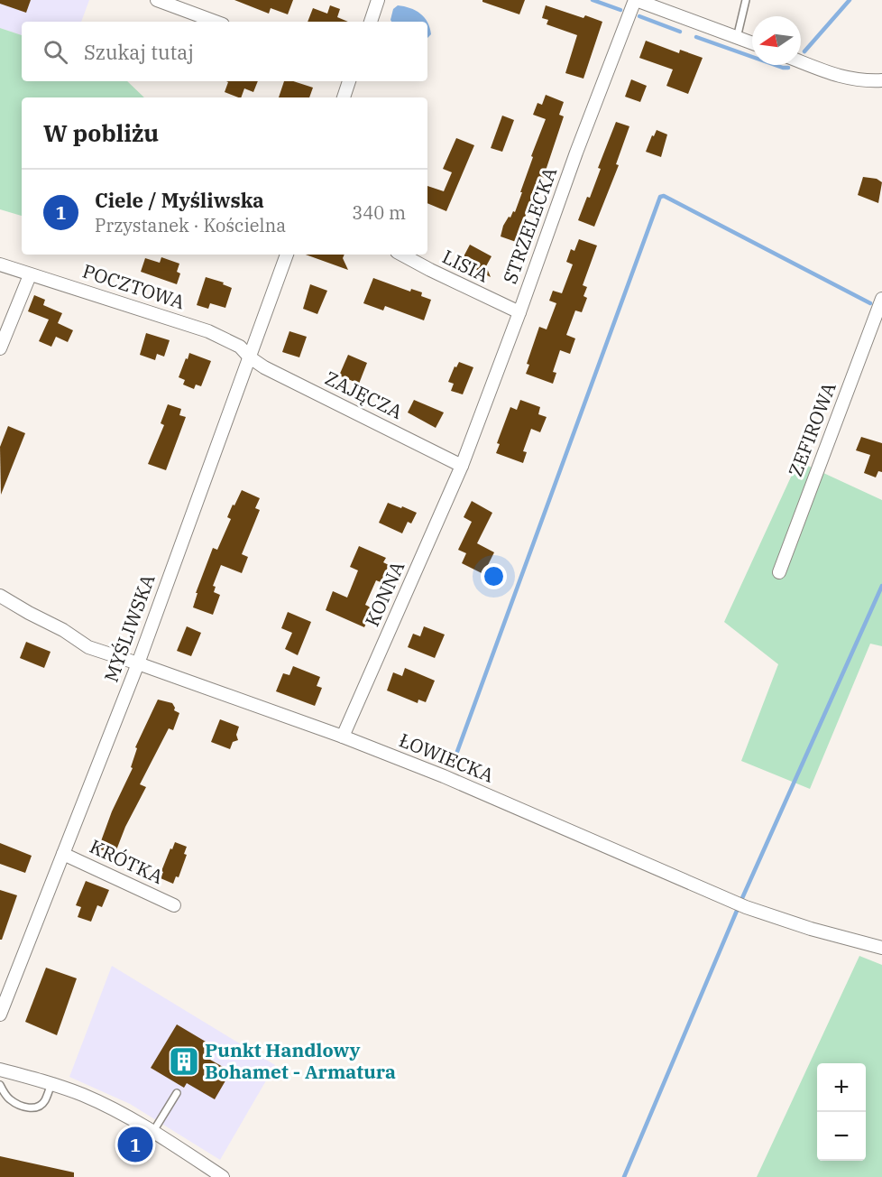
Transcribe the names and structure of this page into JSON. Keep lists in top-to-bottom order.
{
  "streets": {
    "street": [
      "STRZELECKA",
      "LISIA",
      "POCZTOWA",
      "ZAJĘCZA",
      "ZEFIROWA",
      "KONNA",
      "MYŚLIWSKA",
      "ŁOWIECKA",
      "KRÓTKA"
    ]
  },
  "crossings": [
    ["STRZELECKA", "LISIA"],
    ["STRZELECKA", "ZAJĘCZA"],
    ["STRZELECKA", "KONNA"],
    ["POCZTOWA", "ZAJĘCZA"],
    ["POCZTOWA", "MYŚLIWSKA"],
    ["ZAJĘCZA", "KONNA"],
    ["ZAJĘCZA", "MYŚLIWSKA"],
    ["KONNA", "ŁOWIECKA"],
    ["MYŚLIWSKA", "ŁOWIECKA"],
    ["MYŚLIWSKA", "KRÓTKA"]
  ],
  "places": {
    "building": ["Punkt Handlowy Bohamet - Armatura"]
  },
  "north": "left",
  "page": {
    "search": "Szukaj tutaj",
    "heading": "W pobliżu",
    "list": [
      {
        "mark": "1",
        "name": "Ciele / Myśliwska",
        "note": "Przystanek · Kościelna",
        "value": "340 m"
      }
    ],
    "map_buttons": ["+", "−"],
    "pins": "1"
  }
}
